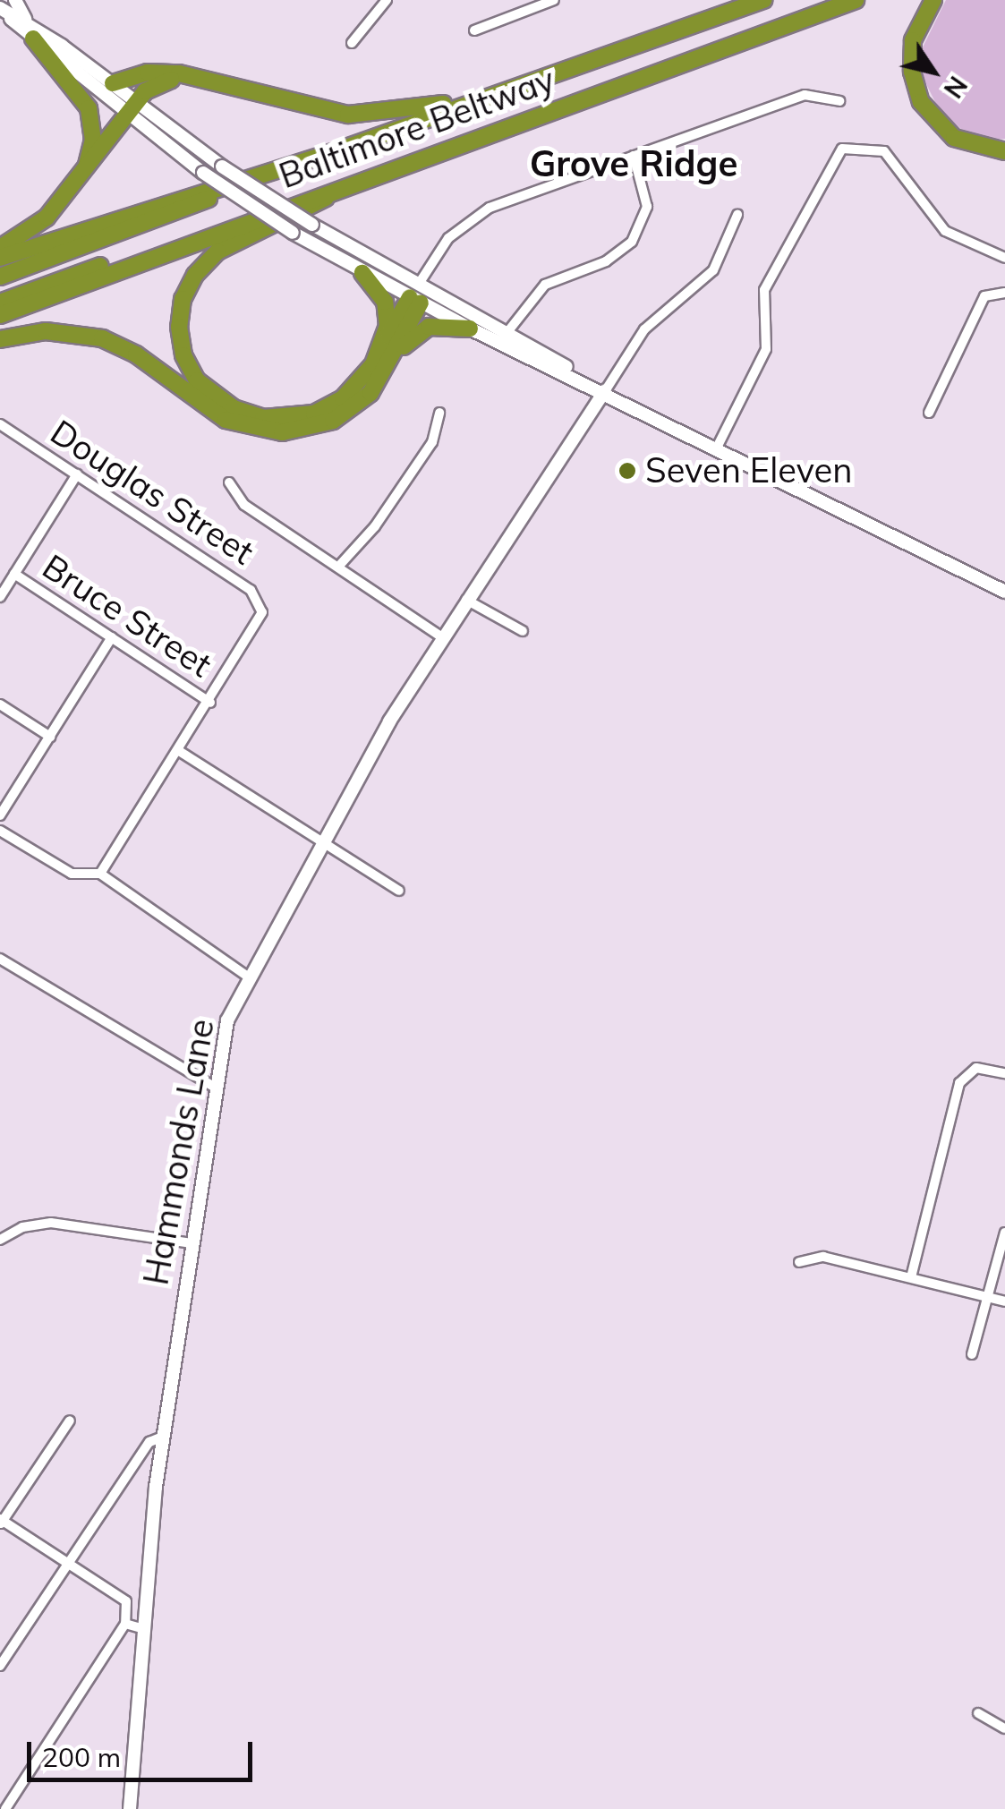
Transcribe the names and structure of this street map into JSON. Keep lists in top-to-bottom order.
{
  "streets": {
    "highway": ["Baltimore Beltway"],
    "main road": ["Hammonds Lane"],
    "street": ["Douglas Street", "Bruce Street"]
  },
  "crossings": [
    ["Douglas Street", "Bruce Street"]
  ],
  "districts": ["Grove Ridge"],
  "places": ["Seven Eleven"],
  "scale_bar": "200 m",
  "north": "bottom right"
}
